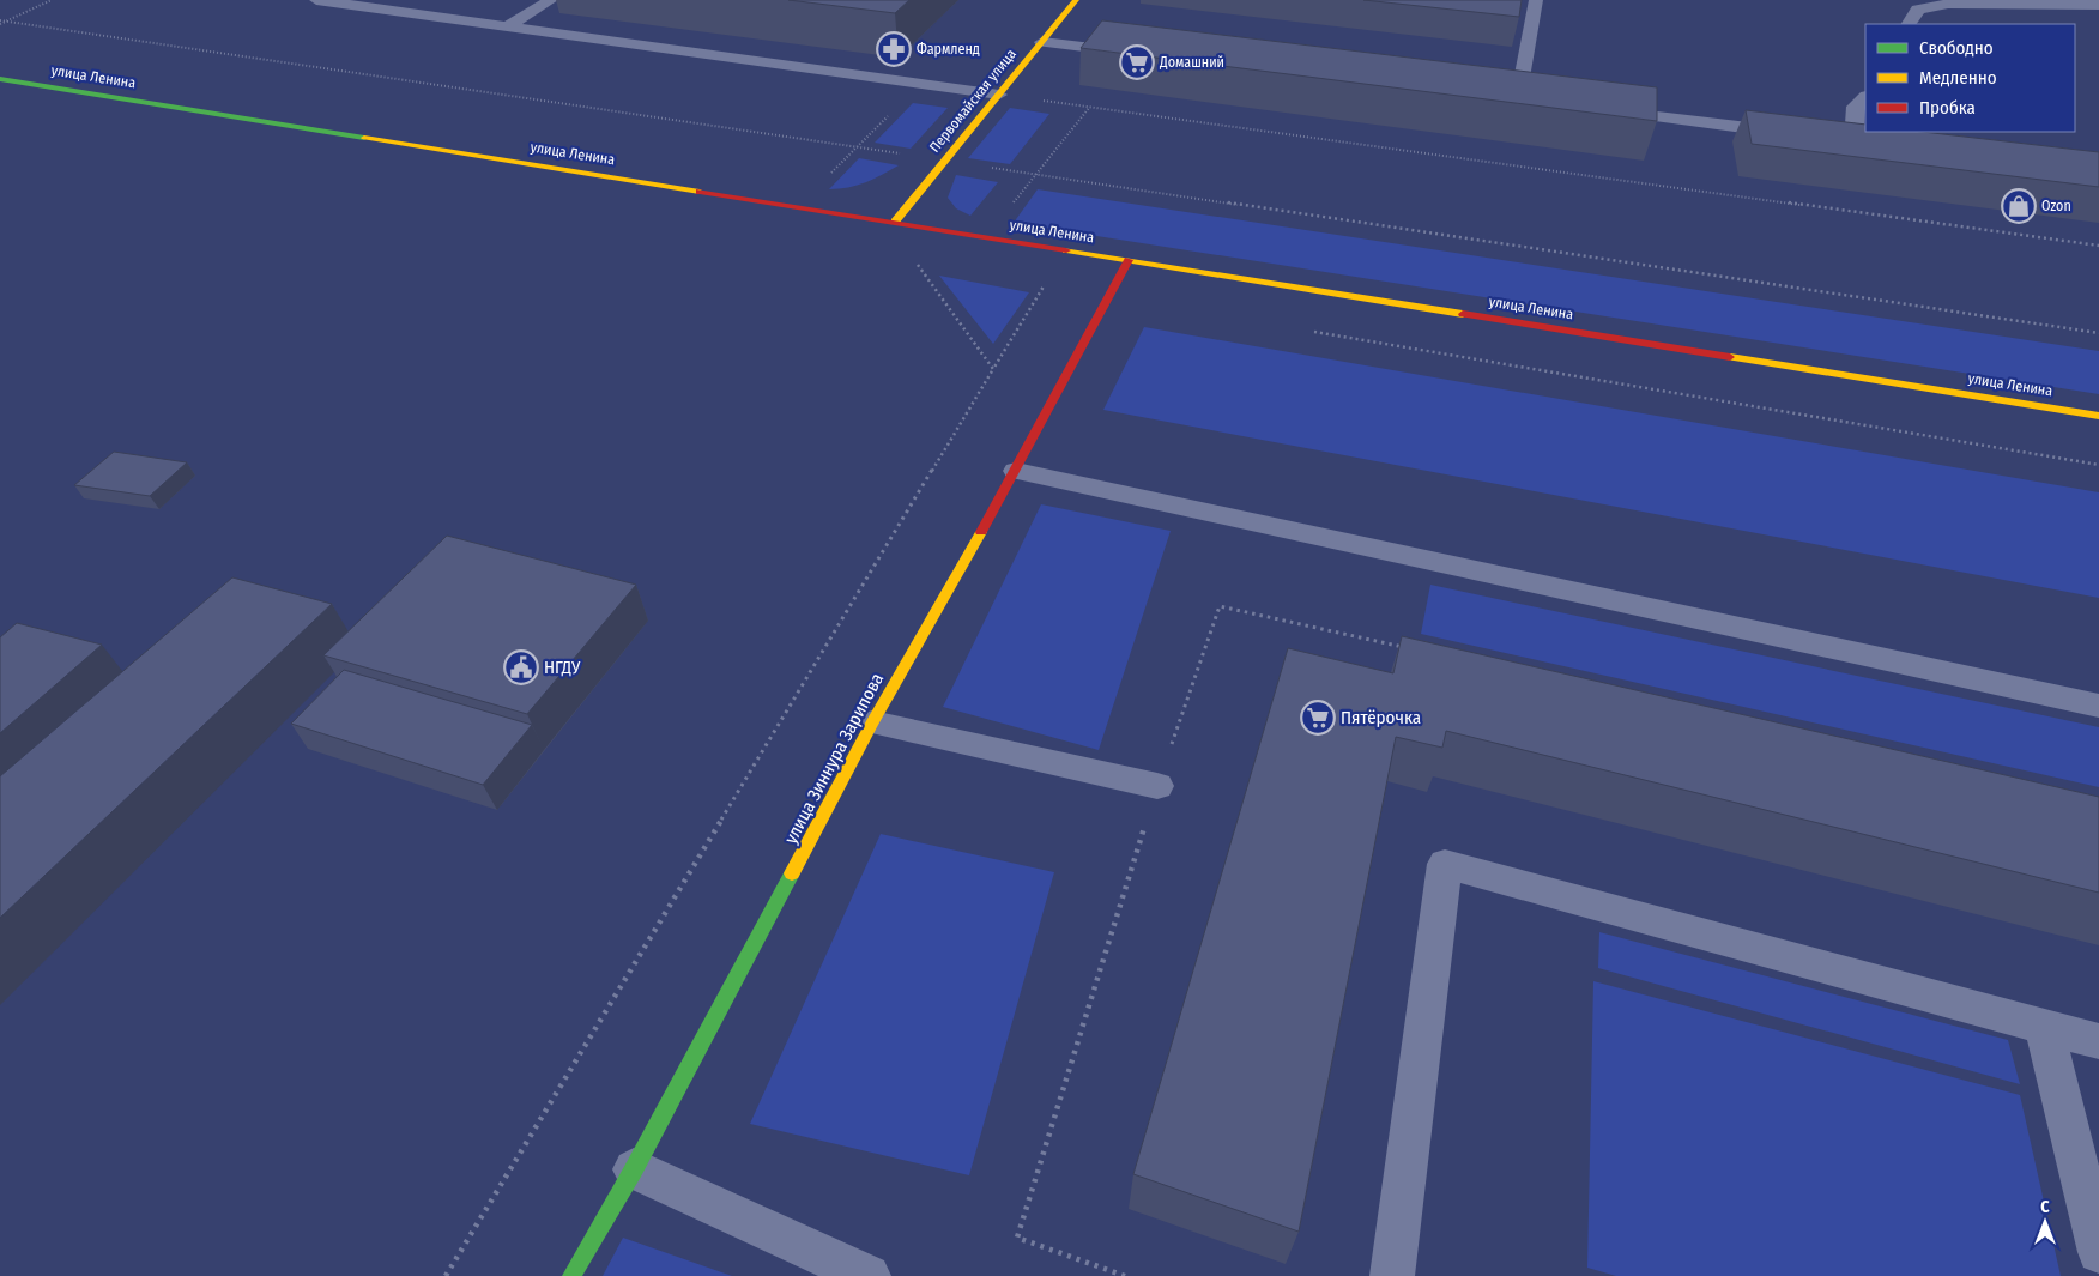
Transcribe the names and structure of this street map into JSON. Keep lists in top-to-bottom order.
{
  "streets": {
    "main road": ["улица Ленина", "Первомайская улица", "улица Зиннура Зарипова"]
  },
  "crossings": [
    ["улица Ленина", "Первомайская улица"],
    ["улица Ленина", "улица Зиннура Зарипова"]
  ],
  "places": {
    "pharmacy": ["Фармленд"],
    "supermarket": ["Домашний", "Пятёрочка"],
    "shop": ["Ozon"],
    "public building": ["НГДУ"]
  },
  "legend": ["Свободно", "Медленно", "Пробка"],
  "north": "top"
}
